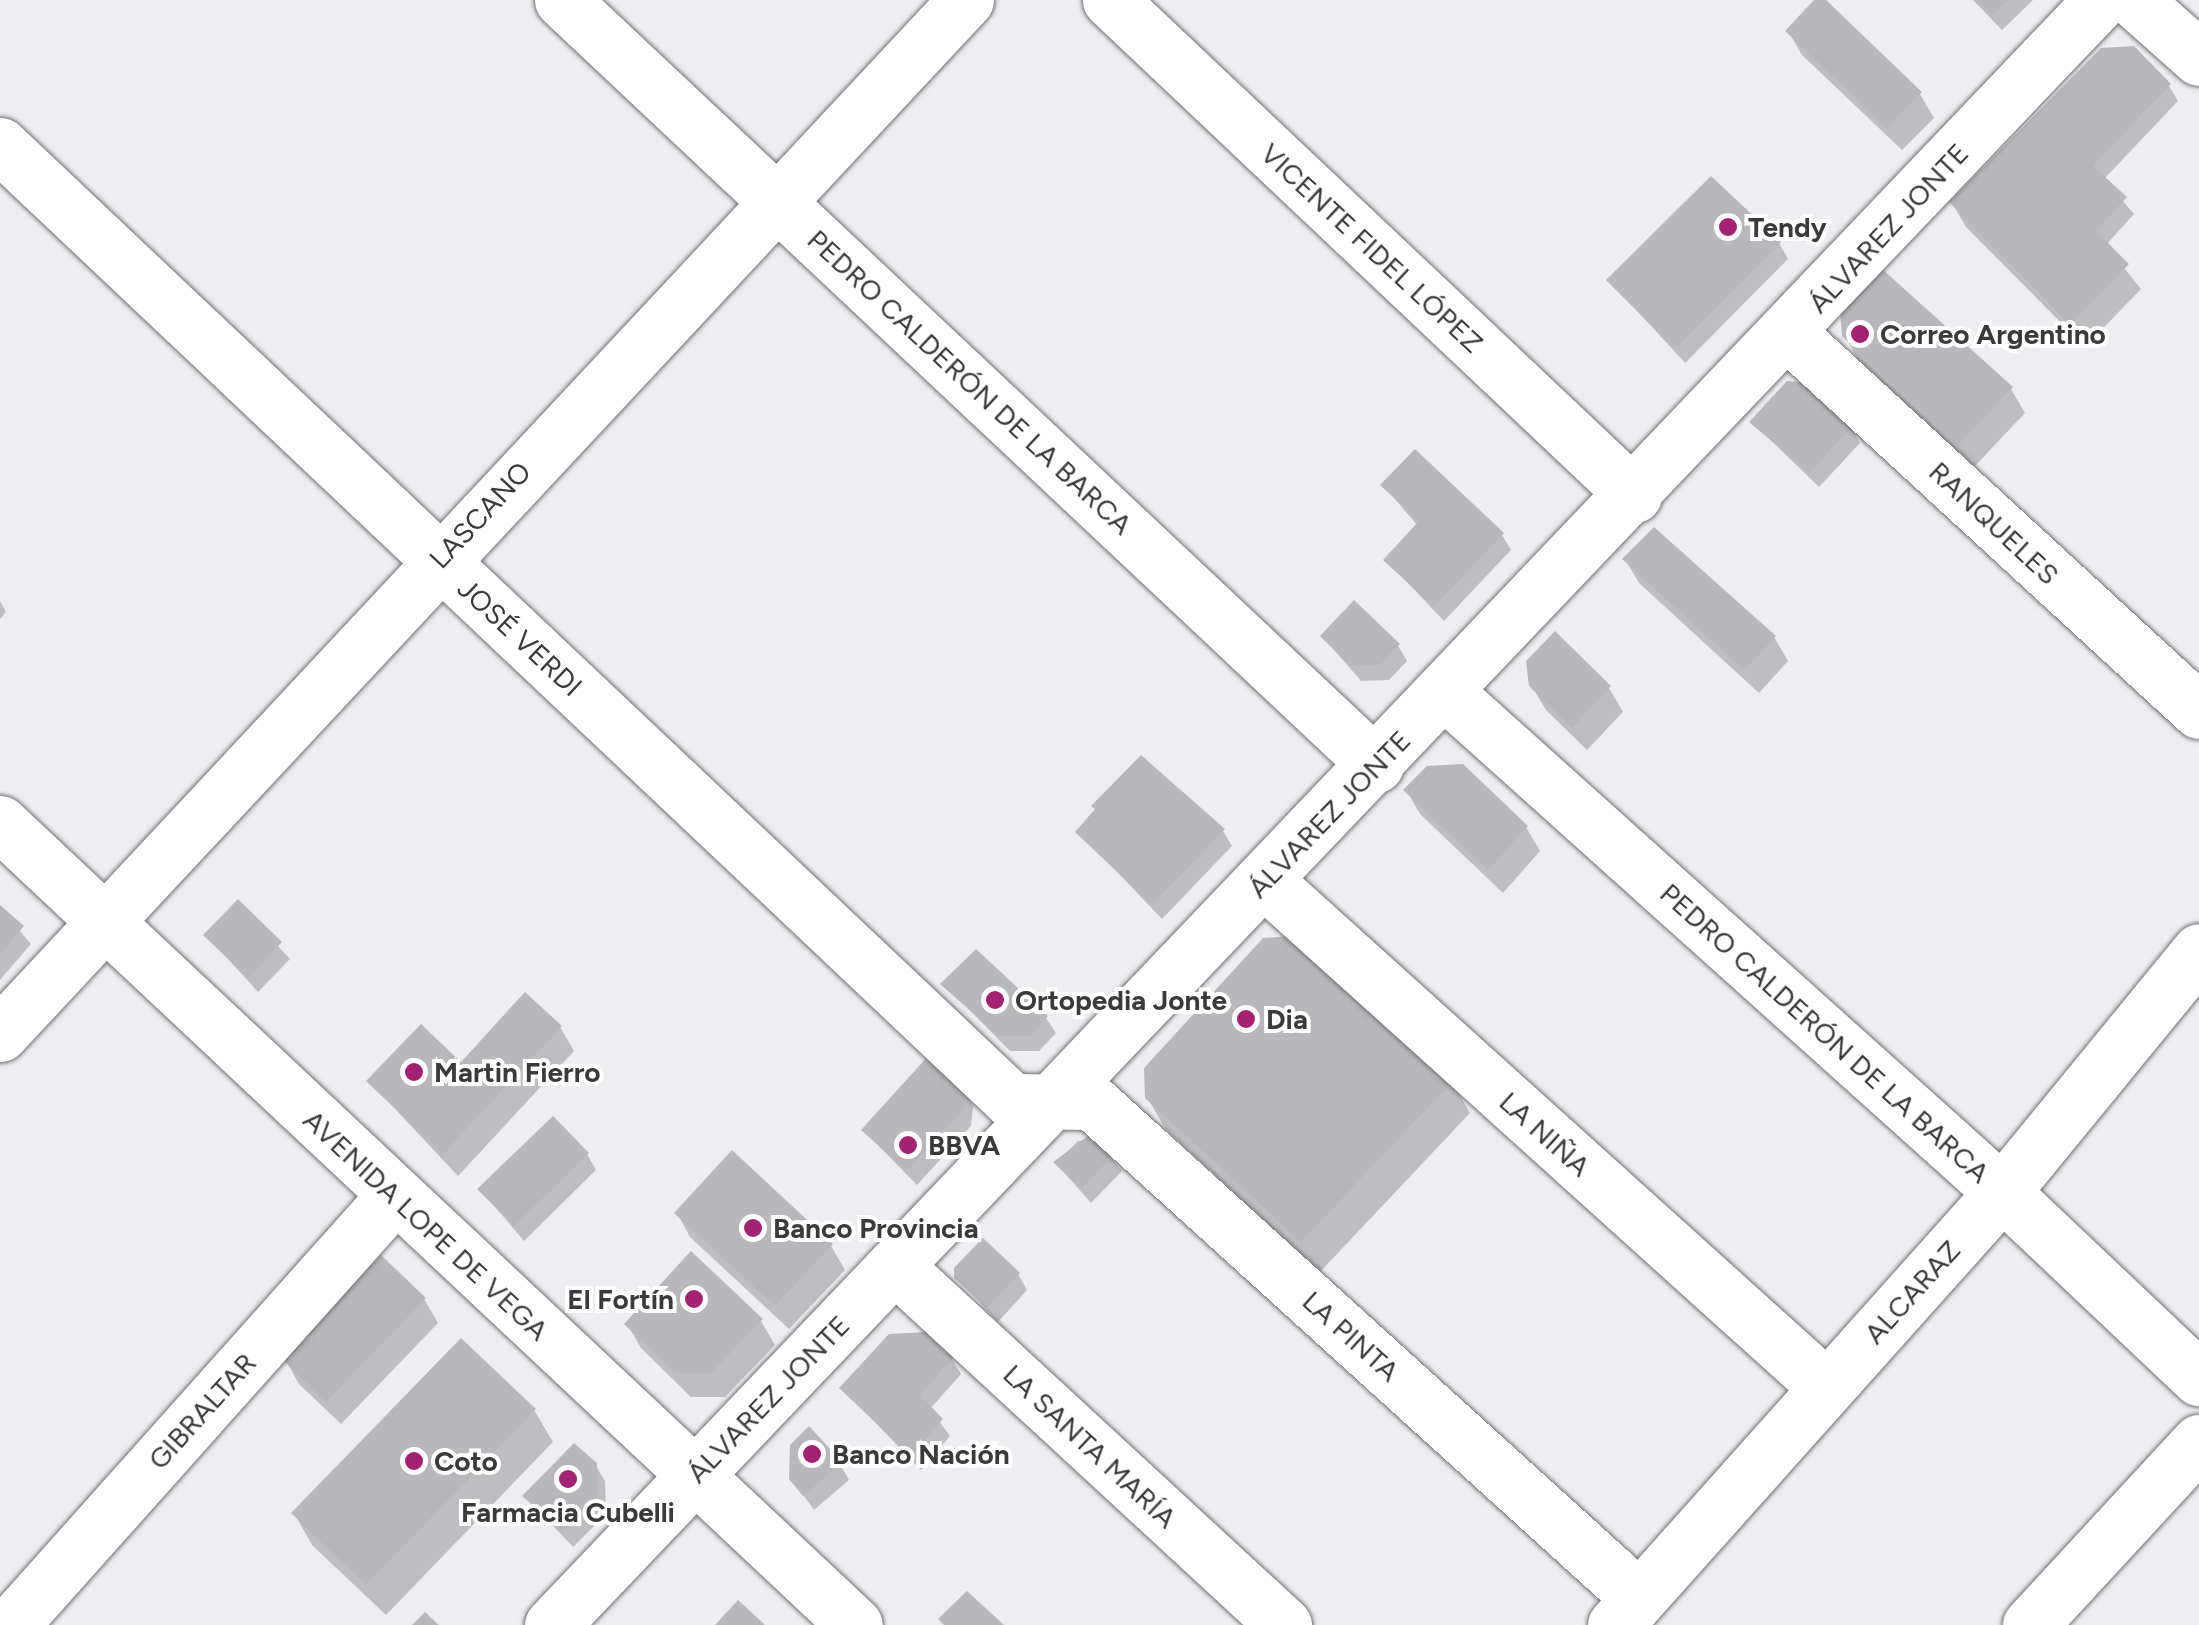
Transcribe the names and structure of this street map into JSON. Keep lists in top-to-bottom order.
{
  "streets": {
    "street": [
      "ÁLVAREZ JONTE",
      "VICENTE FIDEL LÓPEZ",
      "PEDRO CALDERÓN DE LA BARCA",
      "LASCANO",
      "RANQUELES",
      "JOSÉ VERDI",
      "LA NIÑA",
      "AVENIDA LOPE DE VEGA",
      "ALCARAZ",
      "LA PINTA",
      "GIBRALTAR",
      "LA SANTA MARÍA"
    ]
  },
  "crossings": [
    ["ÁLVAREZ JONTE", "VICENTE FIDEL LÓPEZ"],
    ["ÁLVAREZ JONTE", "PEDRO CALDERÓN DE LA BARCA"],
    ["ÁLVAREZ JONTE", "RANQUELES"],
    ["ÁLVAREZ JONTE", "JOSÉ VERDI"],
    ["ÁLVAREZ JONTE", "LA NIÑA"],
    ["ÁLVAREZ JONTE", "AVENIDA LOPE DE VEGA"],
    ["ÁLVAREZ JONTE", "LA PINTA"],
    ["ÁLVAREZ JONTE", "LA SANTA MARÍA"],
    ["PEDRO CALDERÓN DE LA BARCA", "LASCANO"],
    ["PEDRO CALDERÓN DE LA BARCA", "ALCARAZ"],
    ["LASCANO", "JOSÉ VERDI"],
    ["LASCANO", "AVENIDA LOPE DE VEGA"],
    ["JOSÉ VERDI", "LA PINTA"],
    ["LA NIÑA", "ALCARAZ"],
    ["AVENIDA LOPE DE VEGA", "GIBRALTAR"],
    ["ALCARAZ", "LA PINTA"]
  ],
  "places": [
    "Tendy",
    "Correo Argentino",
    "Ortopedia Jonte",
    "Dia",
    "Martin Fierro",
    "BBVA",
    "Banco Provincia",
    "El Fortín",
    "Banco Nación",
    "Coto",
    "Farmacia Cubelli"
  ]
}
